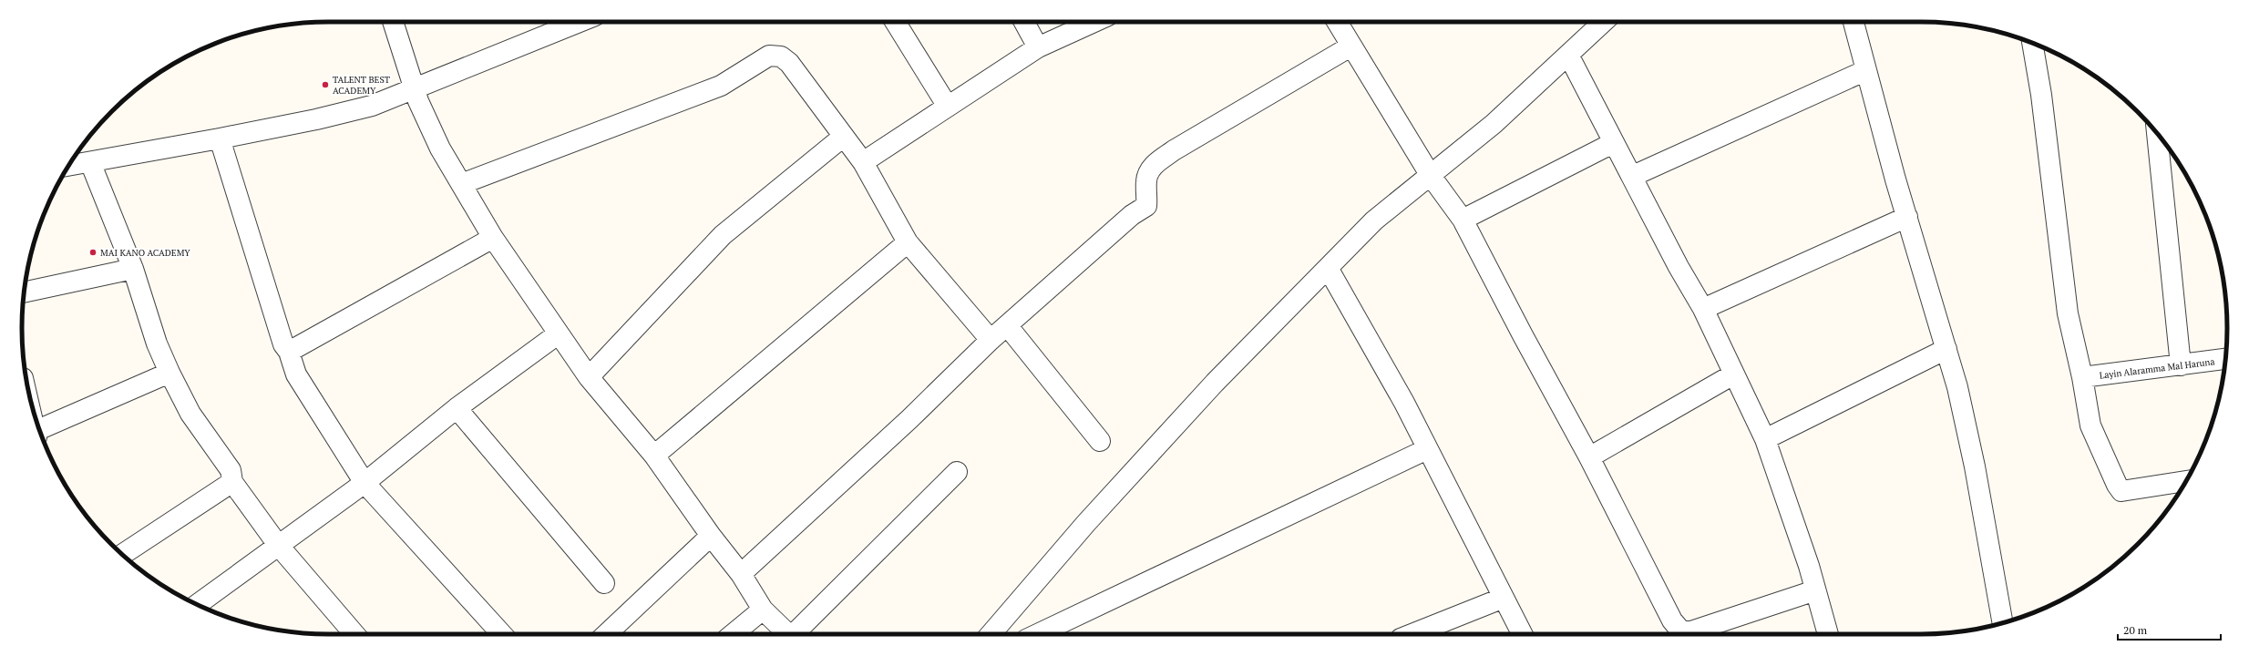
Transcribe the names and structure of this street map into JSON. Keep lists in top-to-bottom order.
{
  "streets": {
    "street": ["Layin Alaramma Mal Haruna"]
  },
  "places": ["TALENT BEST ACADEMY", "MAI KANO ACADEMY"],
  "scale_bar": "20 m"
}
